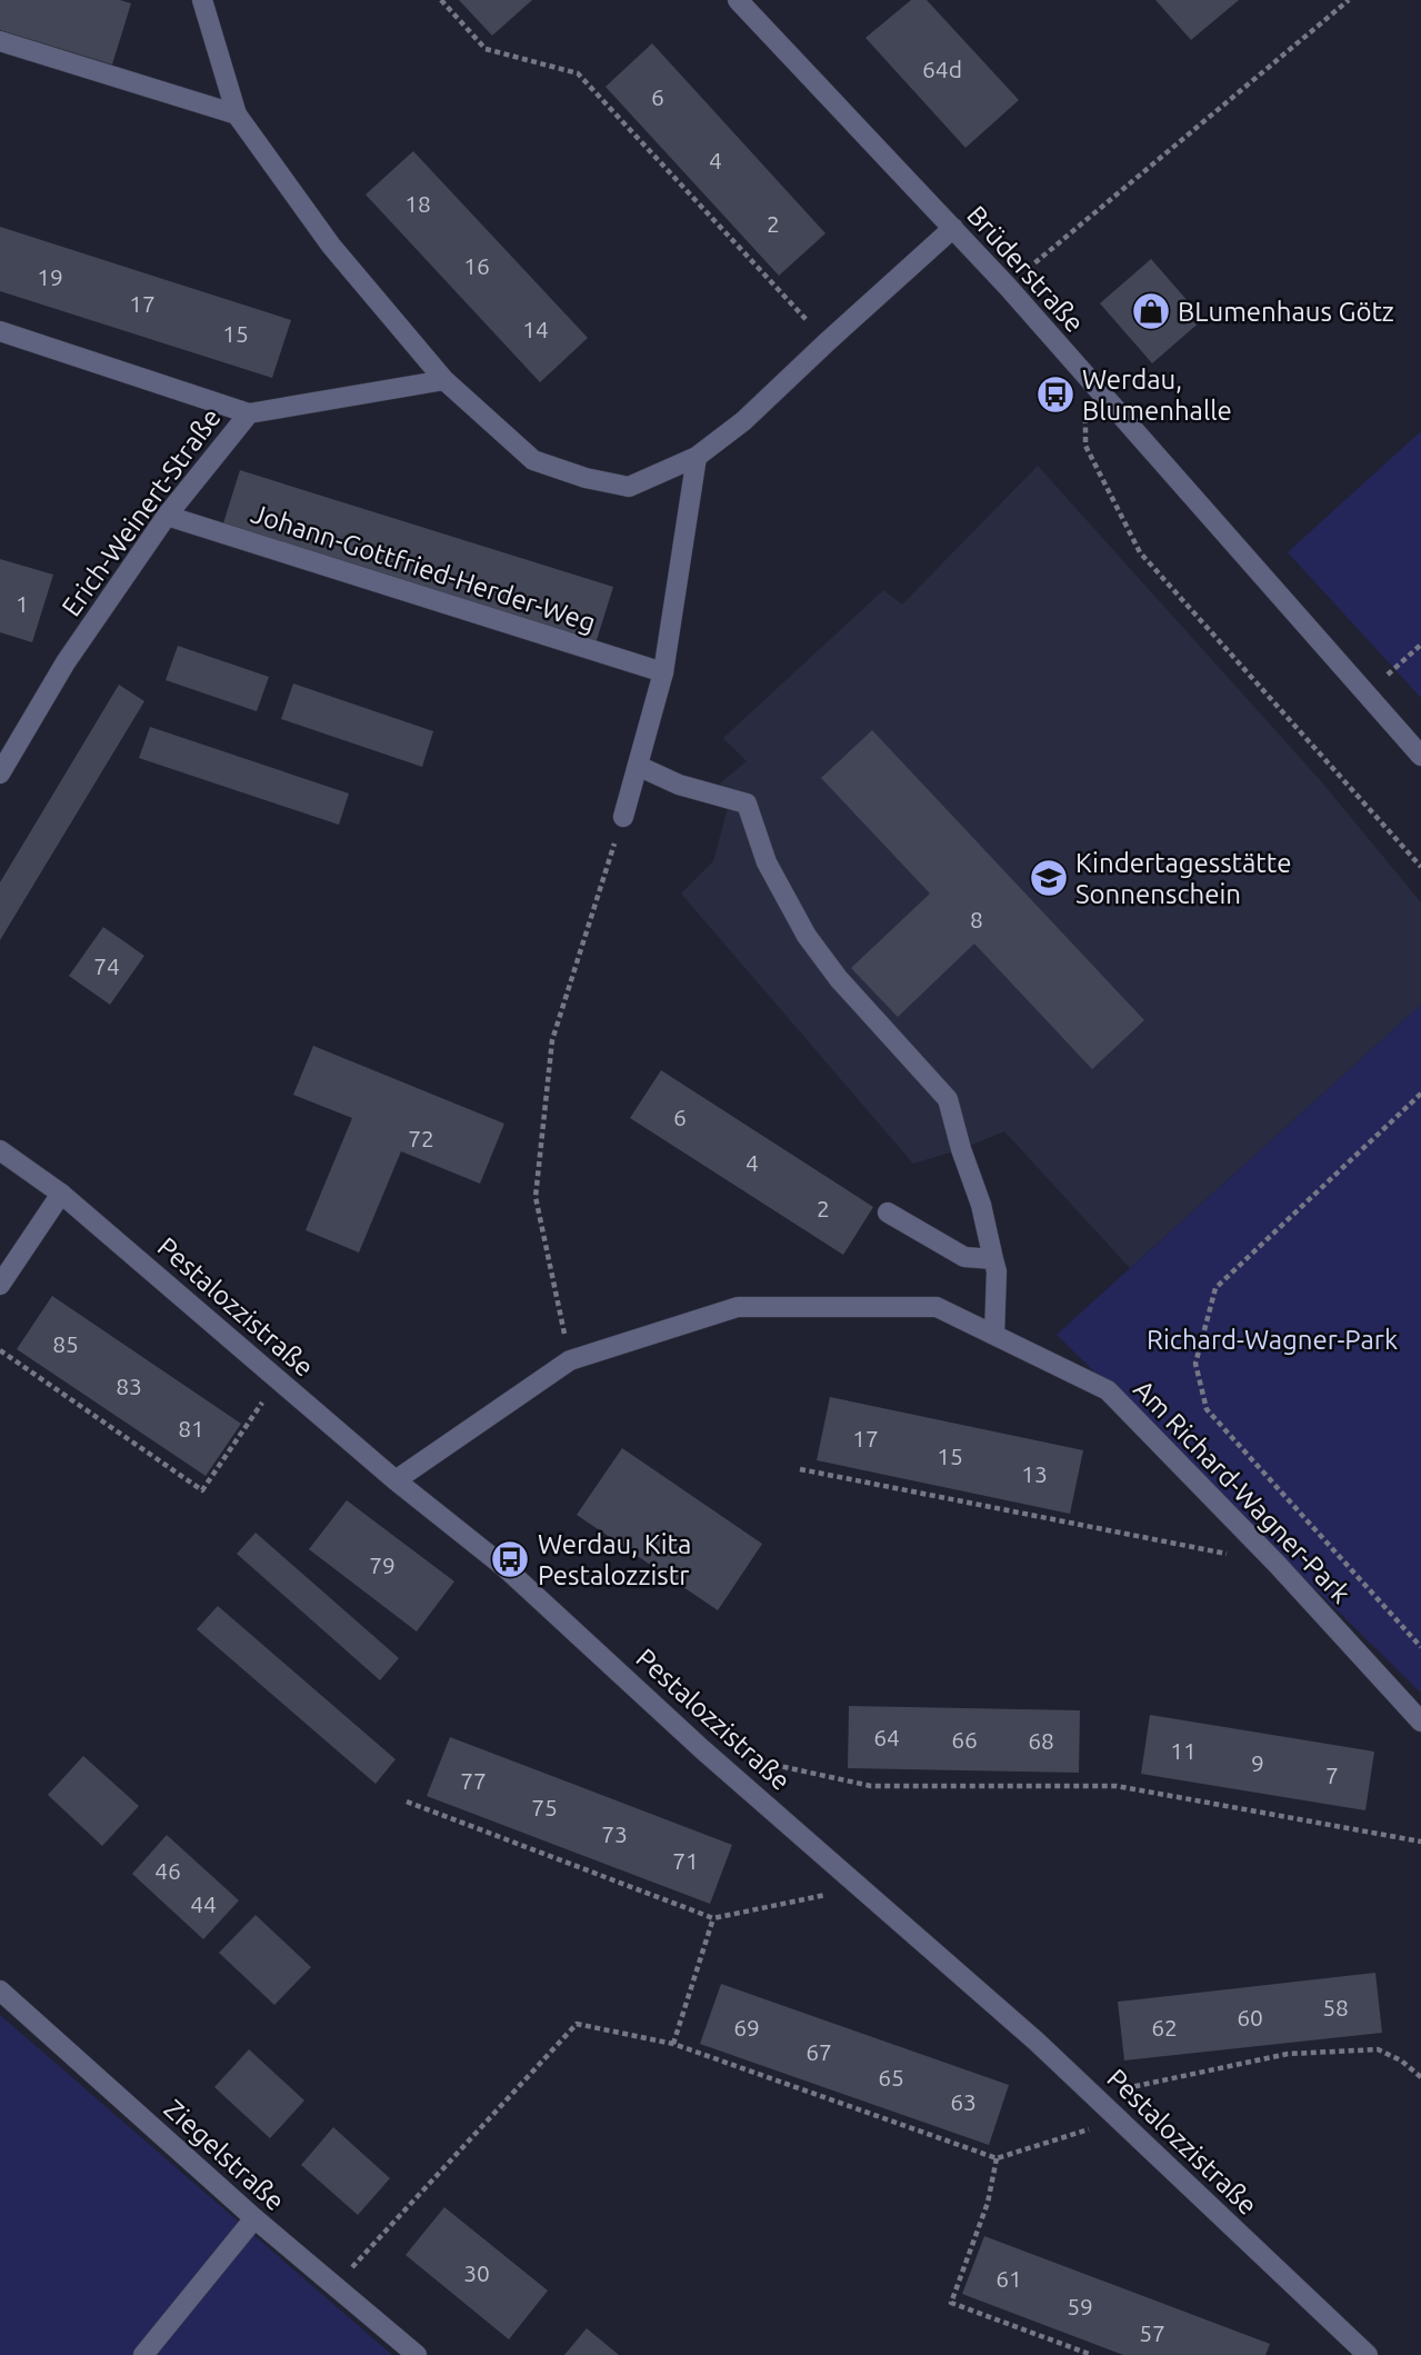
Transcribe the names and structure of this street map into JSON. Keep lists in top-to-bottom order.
{
  "streets": {
    "street": [
      "Brüderstraße",
      "Erich-Weinert-Straße",
      "Johann-Gottfried-Herder-Weg",
      "Pestalozzistraße",
      "Am Richard-Wagner-Park",
      "Ziegelstraße"
    ]
  },
  "crossings": [
    ["Erich-Weinert-Straße", "Johann-Gottfried-Herder-Weg"],
    ["Pestalozzistraße", "Am Richard-Wagner-Park"]
  ],
  "parks": ["Richard-Wagner-Park"],
  "places": {
    "shop": ["BLumenhaus Götz"],
    "bus stop": ["Werdau, Blumenhalle", "Werdau, Kita Pestalozzistr"],
    "school or university": ["Kindertagesstätte Sonnenschein"]
  },
  "house_numbers": [
    "64d",
    "6",
    "4",
    "18",
    "2",
    "16",
    "19",
    "17",
    "14",
    "15",
    "1",
    "8",
    "74",
    "6",
    "72",
    "4",
    "2",
    "85",
    "83",
    "81",
    "17",
    "15",
    "13",
    "79",
    "64",
    "66",
    "68",
    "11",
    "9",
    "7",
    "77",
    "75",
    "73",
    "71",
    "46",
    "44",
    "58",
    "60",
    "69",
    "62",
    "67",
    "65",
    "63",
    "30",
    "61",
    "59",
    "57"
  ]
}
